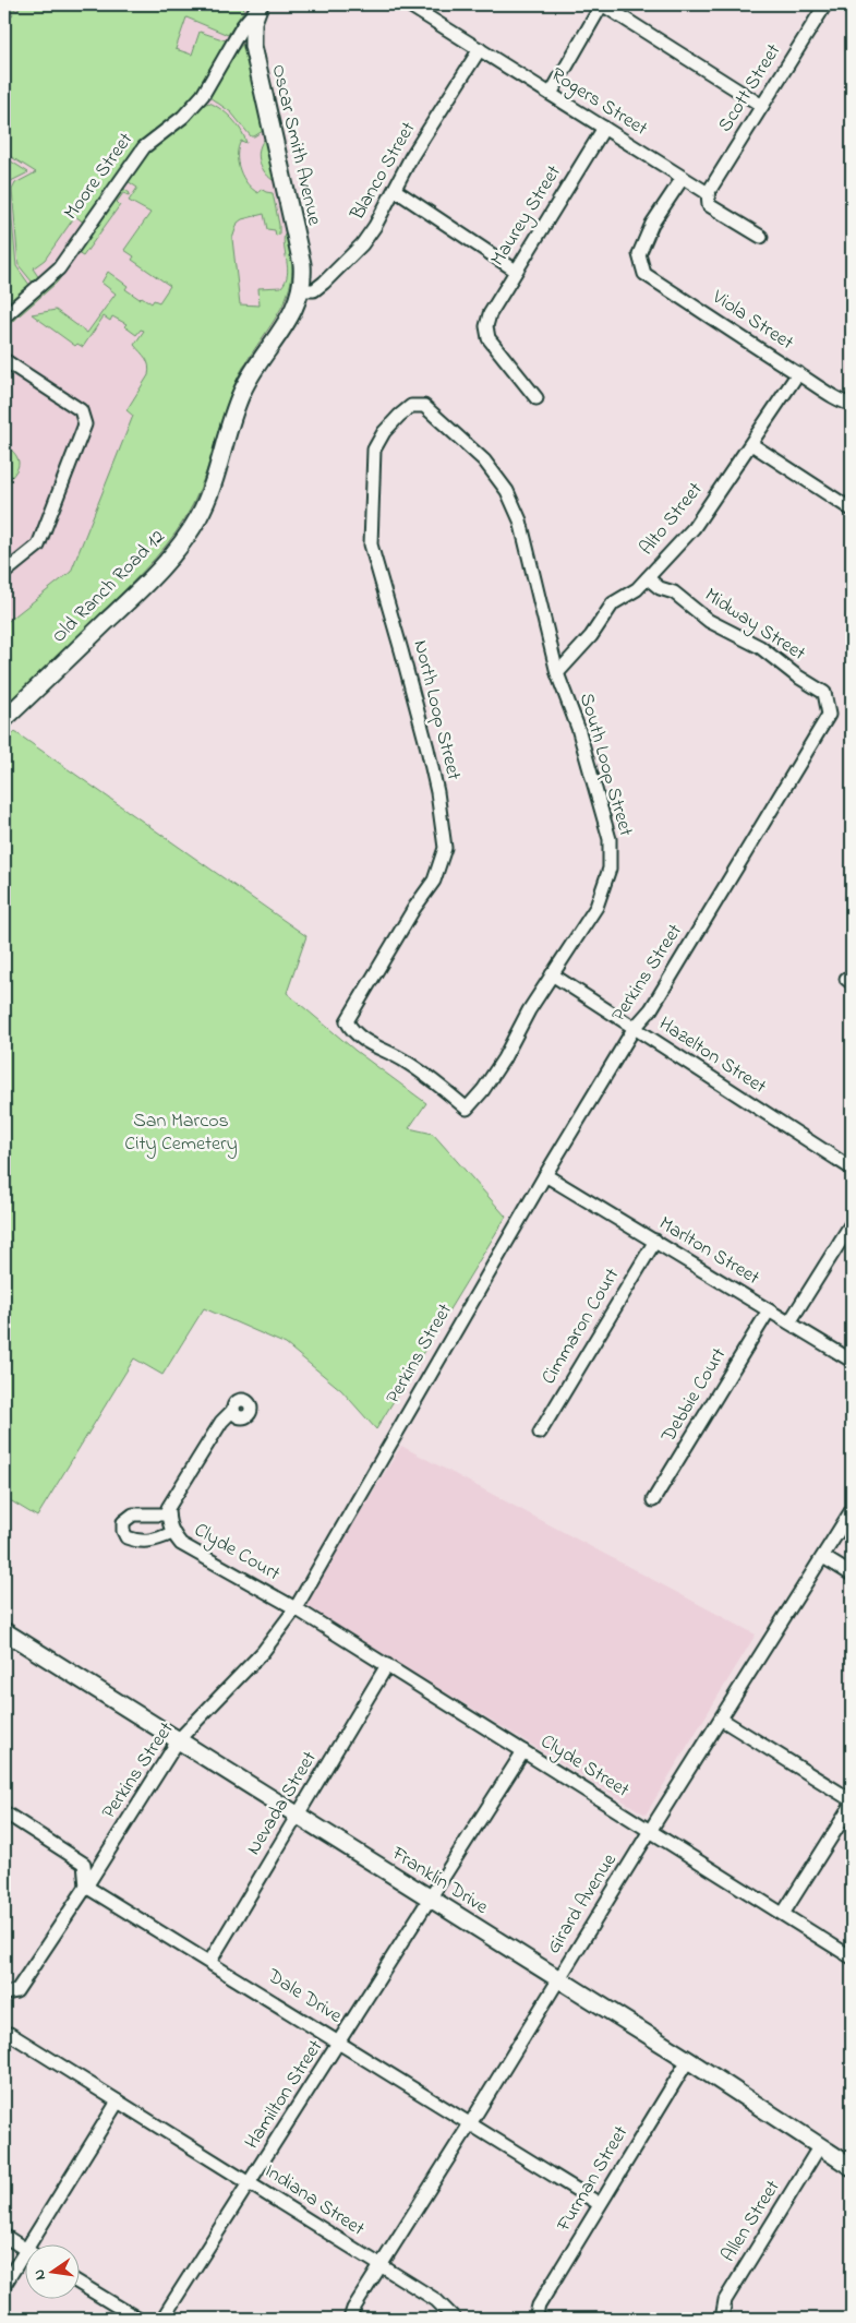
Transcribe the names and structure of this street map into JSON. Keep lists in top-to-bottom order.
{
  "streets": {
    "street": [
      "Scott Street",
      "Rogers Street",
      "Oscar Smith Avenue",
      "Blanco Street",
      "Moore Street",
      "Maurey Street",
      "Viola Street",
      "Alto Street",
      "Old Ranch Road 12",
      "Midway Street",
      "North Loop Street",
      "South Loop Street",
      "Perkins Street",
      "Hazelton Street",
      "Marlton Street",
      "Cimmaron Court",
      "Debbie Court",
      "Clyde Court",
      "Clyde Street",
      "Nevada Street",
      "Franklin Drive",
      "Girard Avenue",
      "Dale Drive",
      "Hamilton Street",
      "Furman Street",
      "Indiana Street",
      "Allen Street"
    ]
  },
  "crossings": [
    ["Scott Street", "Rogers Street"],
    ["Rogers Street", "Blanco Street"],
    ["Rogers Street", "Maurey Street"],
    ["Rogers Street", "Viola Street"],
    ["Oscar Smith Avenue", "Blanco Street"],
    ["Oscar Smith Avenue", "Moore Street"],
    ["Oscar Smith Avenue", "Old Ranch Road 12"],
    ["Blanco Street", "Old Ranch Road 12"],
    ["Viola Street", "Alto Street"],
    ["Alto Street", "Midway Street"],
    ["Alto Street", "South Loop Street"],
    ["Midway Street", "Perkins Street"],
    ["North Loop Street", "South Loop Street"],
    ["South Loop Street", "Hazelton Street"],
    ["Perkins Street", "Hazelton Street"],
    ["Perkins Street", "Marlton Street"],
    ["Perkins Street", "Clyde Court"],
    ["Perkins Street", "Clyde Street"],
    ["Perkins Street", "Franklin Drive"],
    ["Perkins Street", "Dale Drive"],
    ["Marlton Street", "Cimmaron Court"],
    ["Marlton Street", "Debbie Court"],
    ["Clyde Court", "Clyde Street"],
    ["Clyde Street", "Nevada Street"],
    ["Clyde Street", "Girard Avenue"],
    ["Clyde Street", "Hamilton Street"],
    ["Nevada Street", "Franklin Drive"],
    ["Nevada Street", "Dale Drive"],
    ["Franklin Drive", "Girard Avenue"],
    ["Franklin Drive", "Hamilton Street"],
    ["Franklin Drive", "Furman Street"],
    ["Franklin Drive", "Allen Street"],
    ["Girard Avenue", "Dale Drive"],
    ["Girard Avenue", "Indiana Street"],
    ["Dale Drive", "Hamilton Street"],
    ["Dale Drive", "Furman Street"],
    ["Hamilton Street", "Indiana Street"]
  ],
  "parks": ["San Marcos City Cemetery"],
  "north": "left"
}
